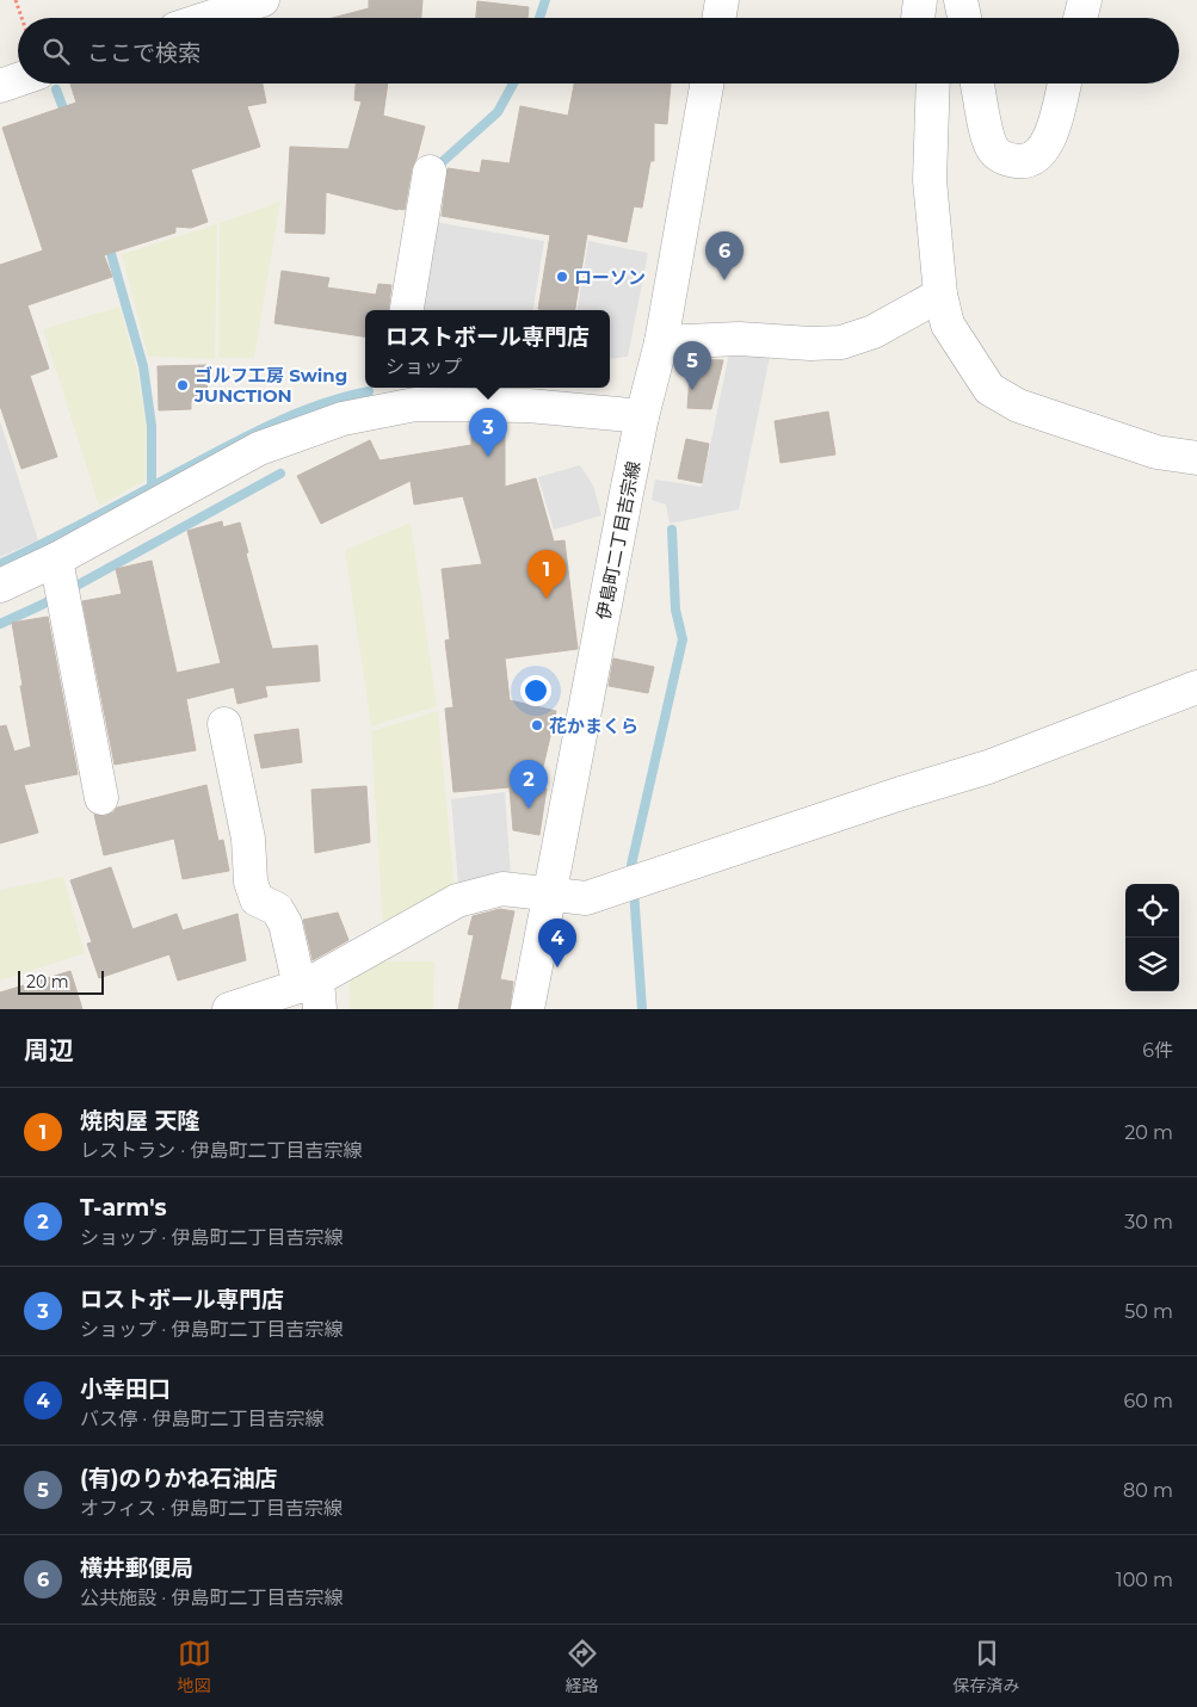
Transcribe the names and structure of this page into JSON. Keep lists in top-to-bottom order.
{
  "streets": {
    "street": ["伊島町二丁目吉宗線"]
  },
  "places": ["ローソン", "ゴルフ工房 Swing JUNCTION", "花かまくら"],
  "scale_bar": "20 m",
  "page": {
    "search": "ここで検索",
    "pins": [
      "6",
      "5",
      "3",
      "1",
      "2",
      "4"
    ],
    "popup": ["ロストボール専門店", "ショップ"],
    "scale": "20 m",
    "heading": ["周辺", "6件"],
    "list": [
      {
        "mark": "1",
        "name": "焼肉屋 天隆",
        "note": "レストラン · 伊島町二丁目吉宗線",
        "value": "20 m"
      },
      {
        "mark": "2",
        "name": "T-arm's",
        "note": "ショップ · 伊島町二丁目吉宗線",
        "value": "30 m"
      },
      {
        "mark": "3",
        "name": "ロストボール専門店",
        "note": "ショップ · 伊島町二丁目吉宗線",
        "value": "50 m"
      },
      {
        "mark": "4",
        "name": "小幸田口",
        "note": "バス停 · 伊島町二丁目吉宗線",
        "value": "60 m"
      },
      {
        "mark": "5",
        "name": "(有)のりかね石油店",
        "note": "オフィス · 伊島町二丁目吉宗線",
        "value": "80 m"
      },
      {
        "mark": "6",
        "name": "横井郵便局",
        "note": "公共施設 · 伊島町二丁目吉宗線",
        "value": "100 m"
      }
    ],
    "nav": ["地図", "経路", "保存済み"]
  }
}
